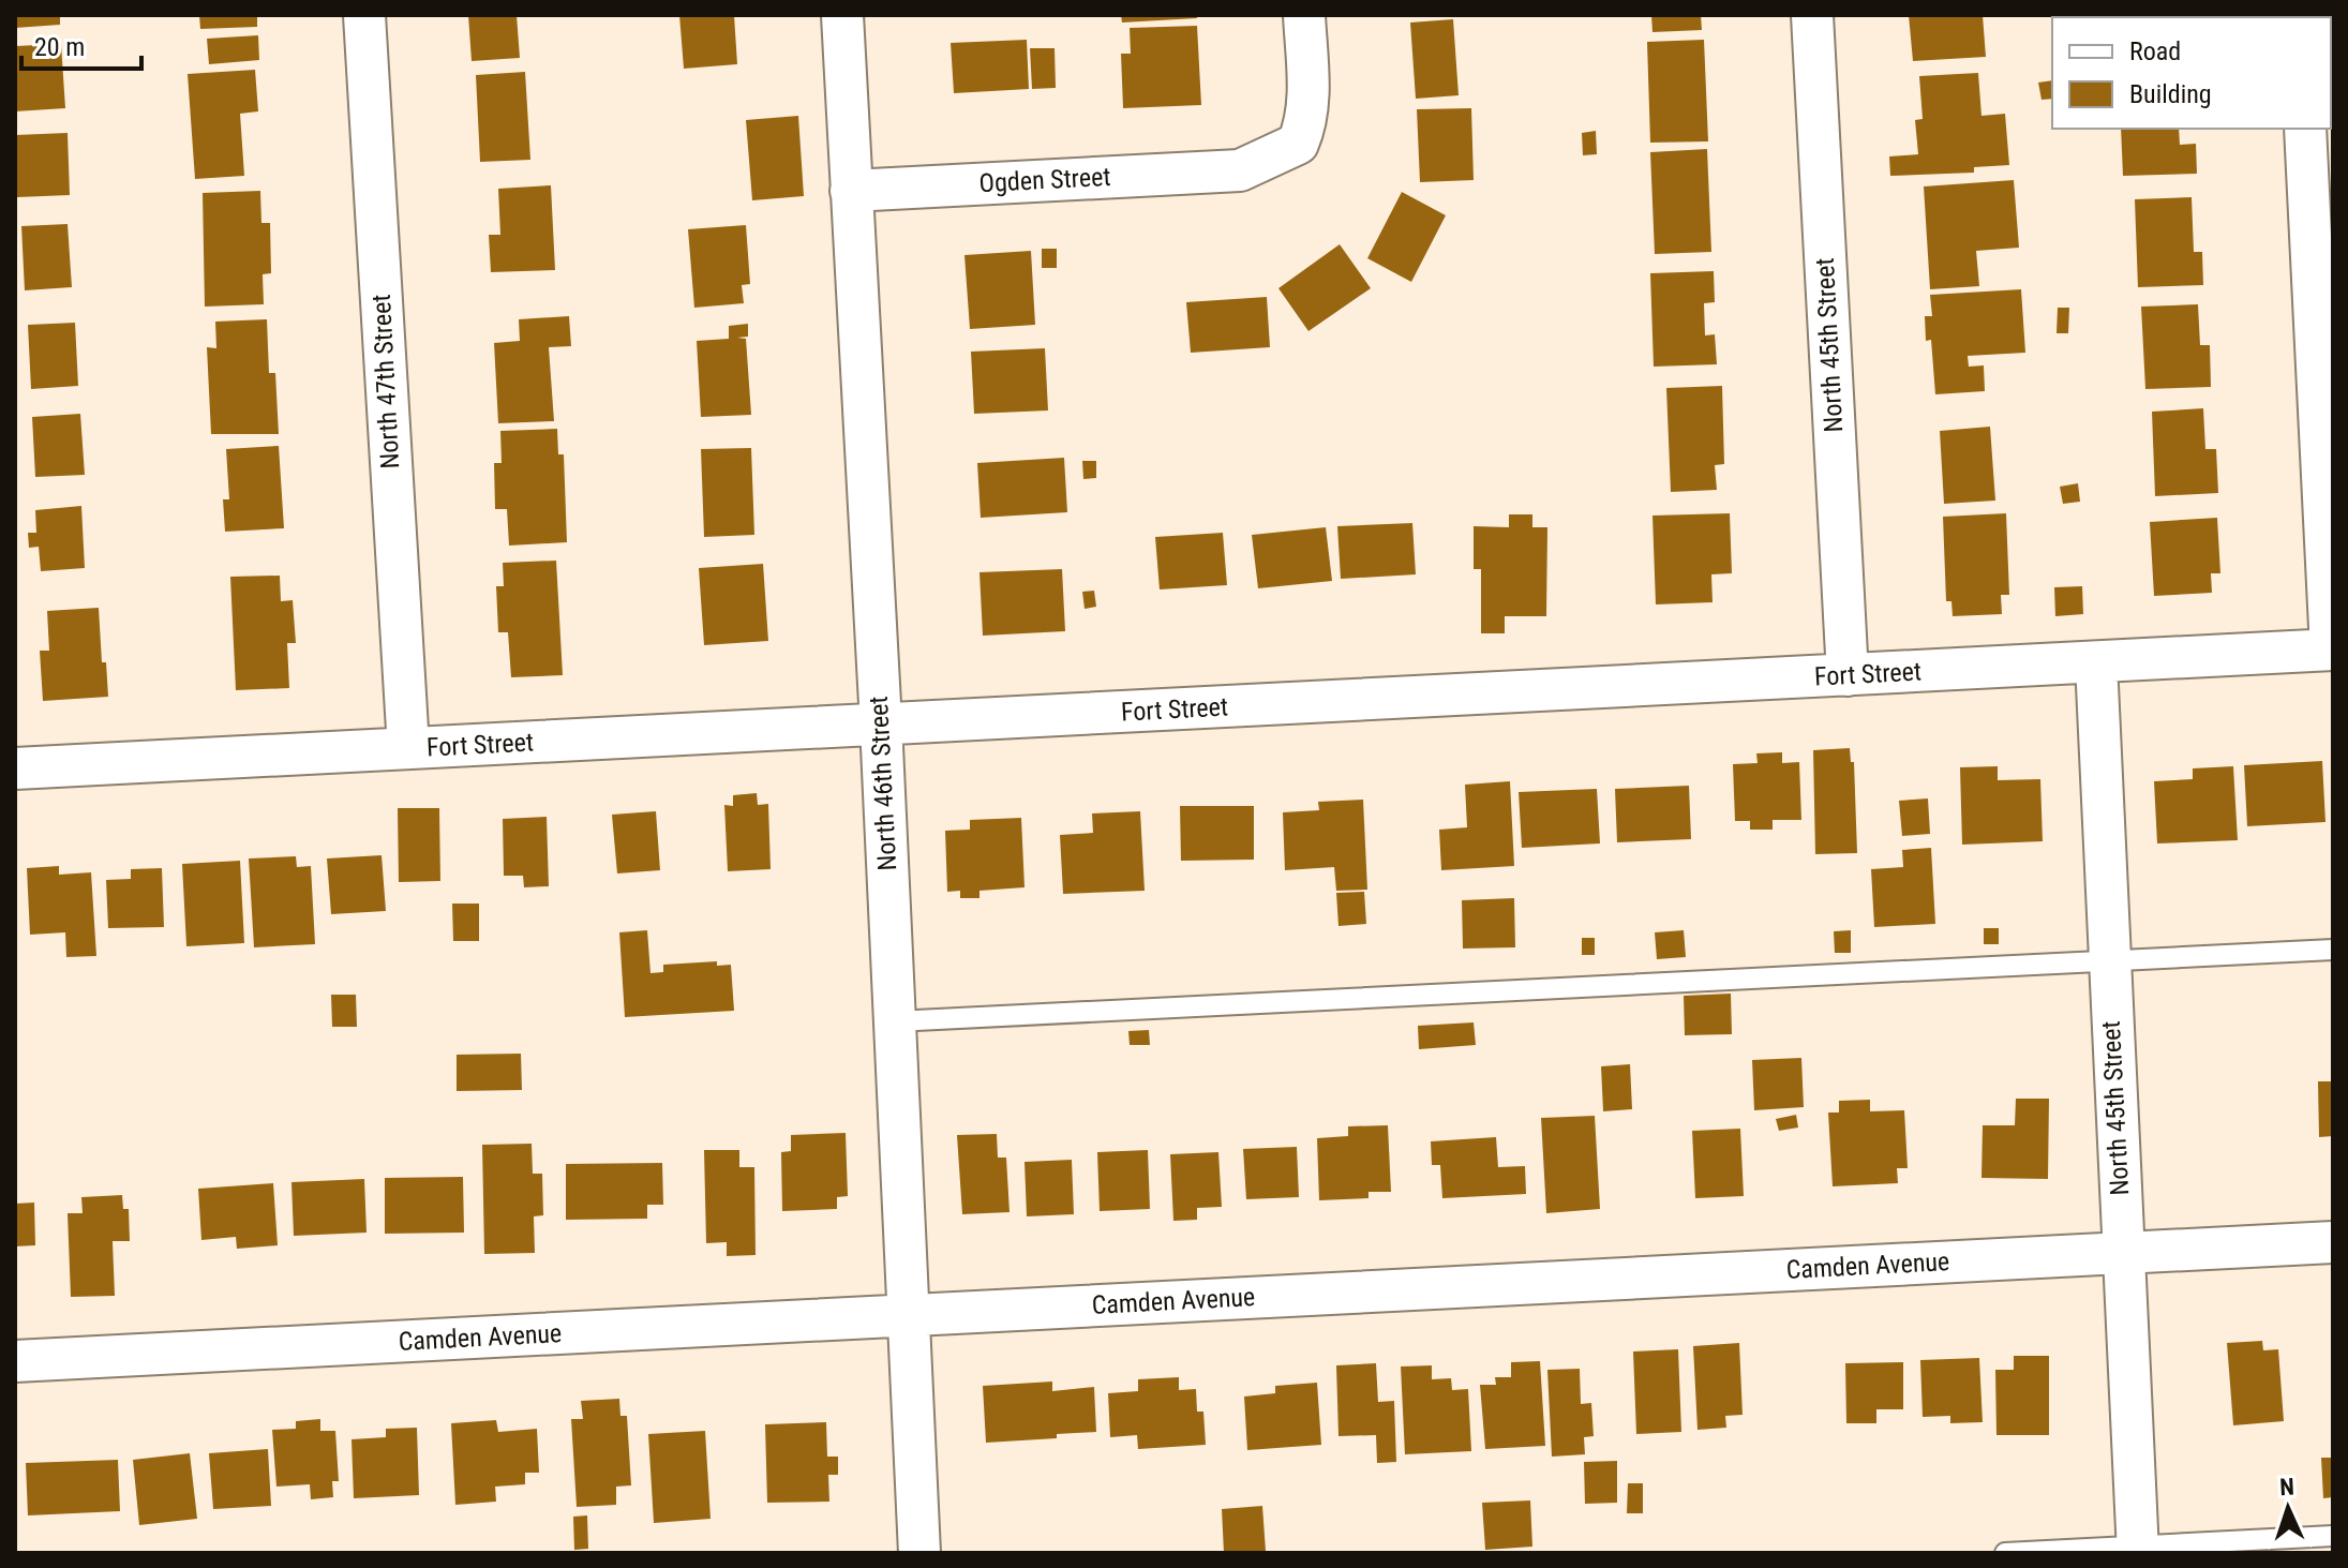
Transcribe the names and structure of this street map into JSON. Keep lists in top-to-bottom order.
{
  "streets": {
    "street": [
      "Ogden Street",
      "North 45th Street",
      "North 47th Street",
      "Fort Street",
      "North 46th Street",
      "Camden Avenue"
    ]
  },
  "crossings": [
    ["Ogden Street", "North 46th Street"],
    ["North 45th Street", "Fort Street"],
    ["North 45th Street", "Camden Avenue"],
    ["North 47th Street", "Fort Street"],
    ["Fort Street", "North 46th Street"],
    ["North 46th Street", "Camden Avenue"]
  ],
  "legend": ["Road", "Building"],
  "scale_bar": "20 m",
  "north": "top"
}
